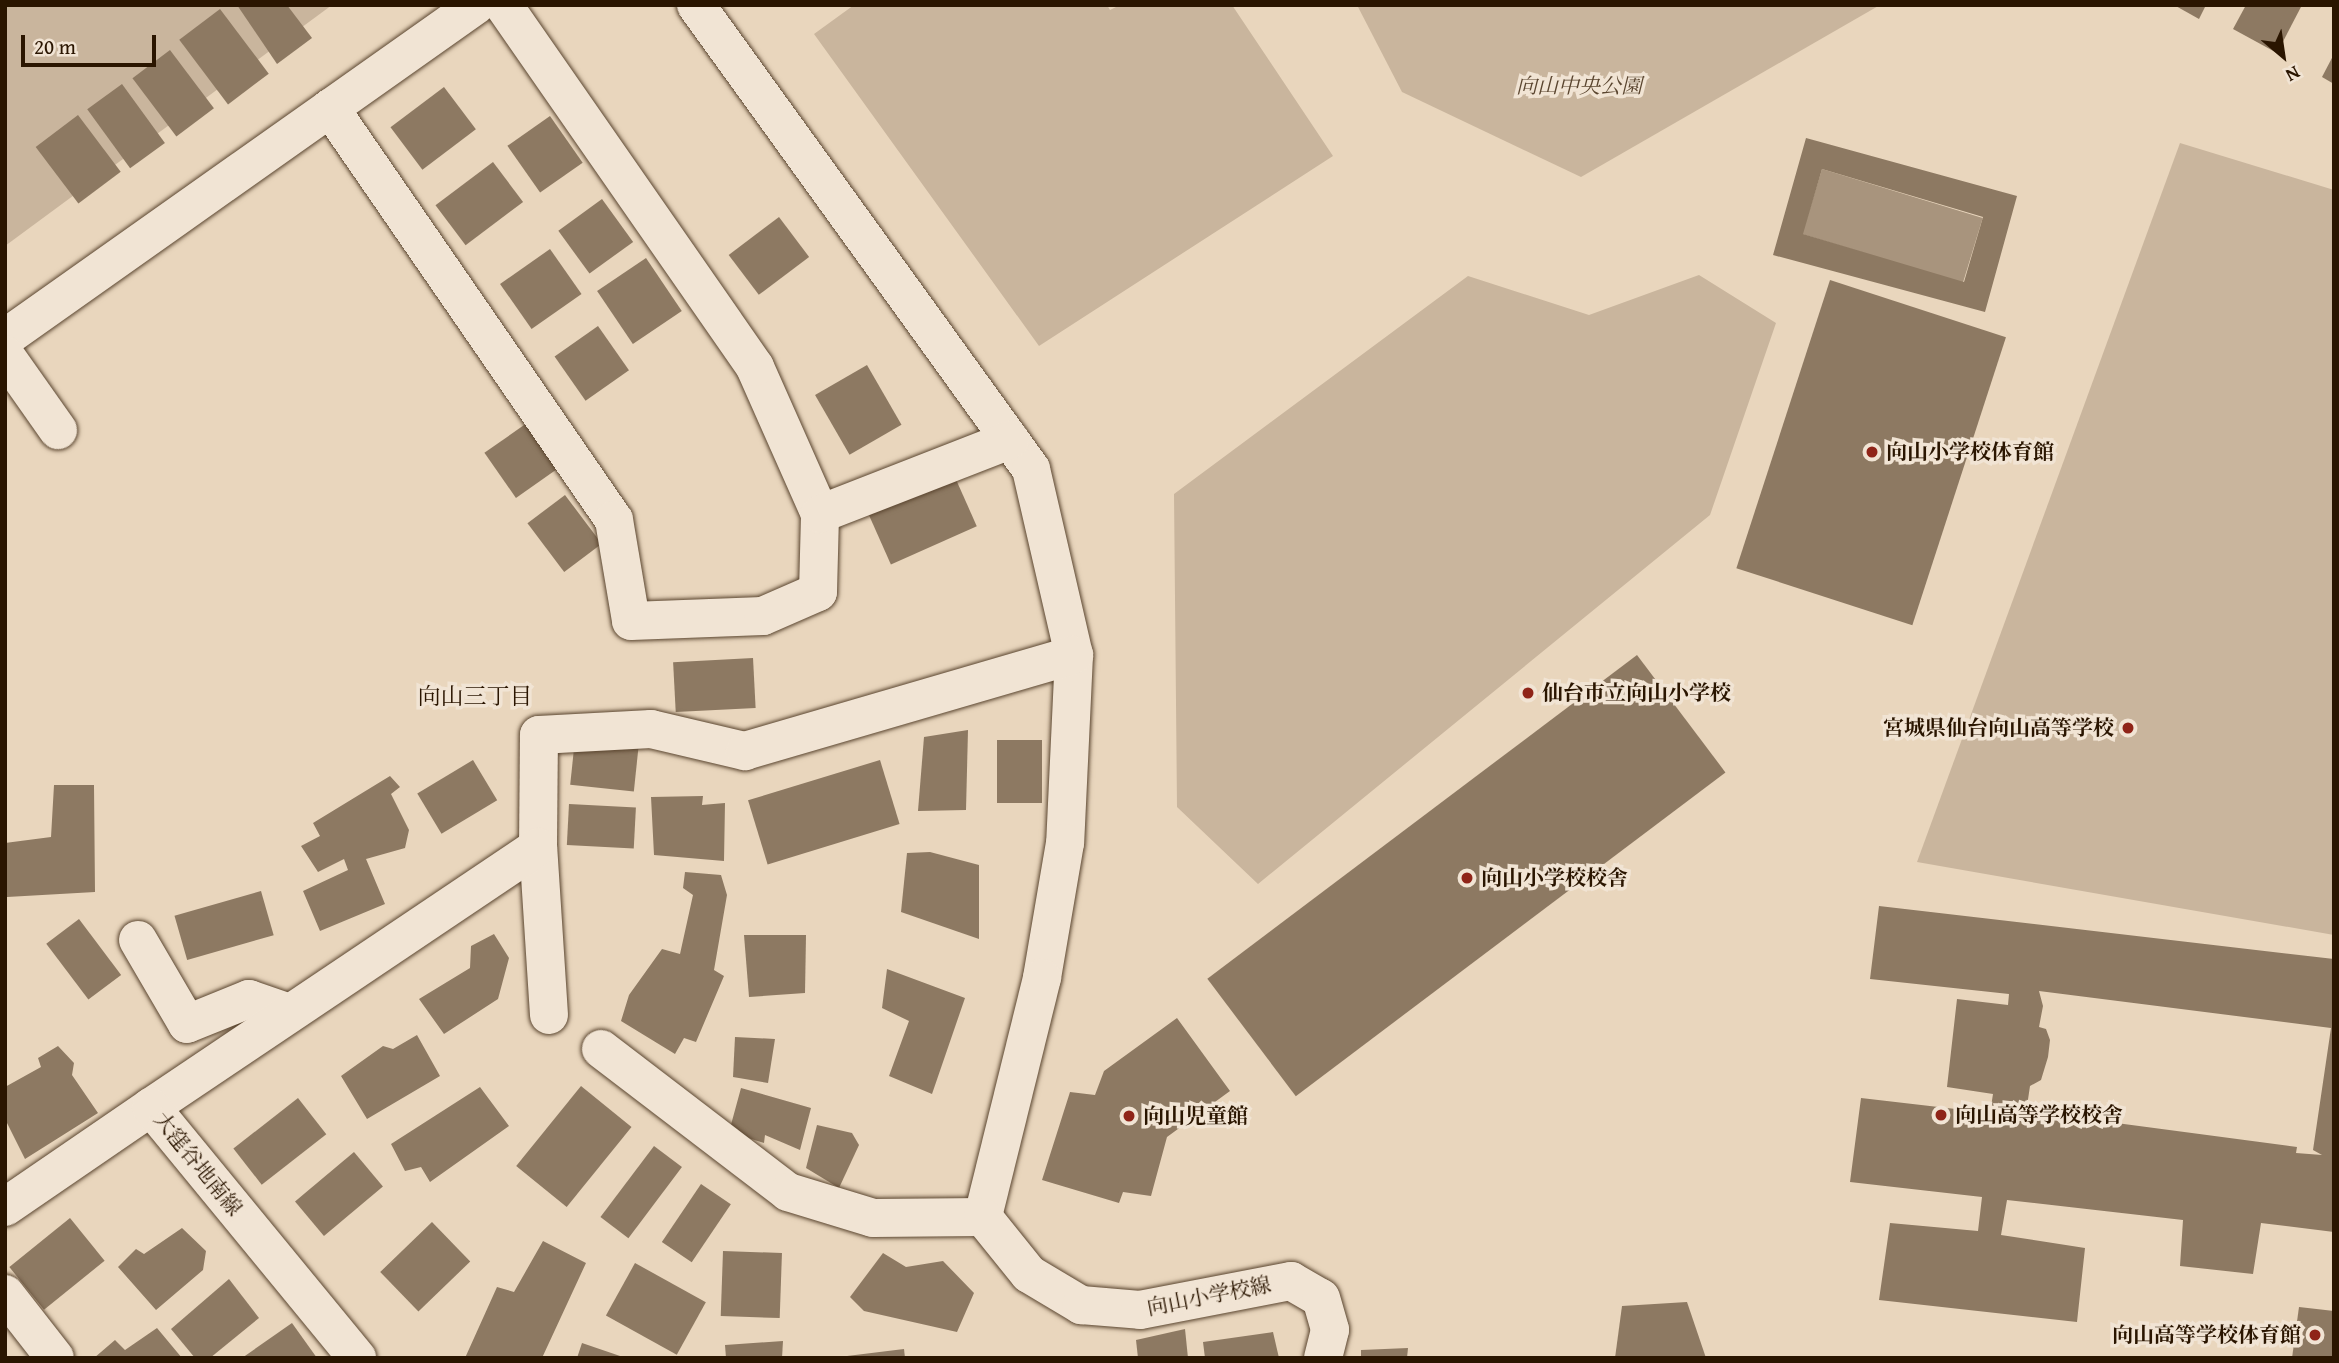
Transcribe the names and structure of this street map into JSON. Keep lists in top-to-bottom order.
{
  "streets": {
    "street": ["大窪谷地南線", "向山小学校線"]
  },
  "districts": ["向山三丁目"],
  "parks": ["向山中央公園"],
  "places": [
    "向山小学校体育館",
    "仙台市立向山小学校",
    "宮城県仙台向山高等学校",
    "向山小学校校舎",
    "向山高等学校校舎",
    "向山児童館",
    "向山高等学校体育館"
  ],
  "scale_bar": "20 m",
  "north": "bottom right"
}
